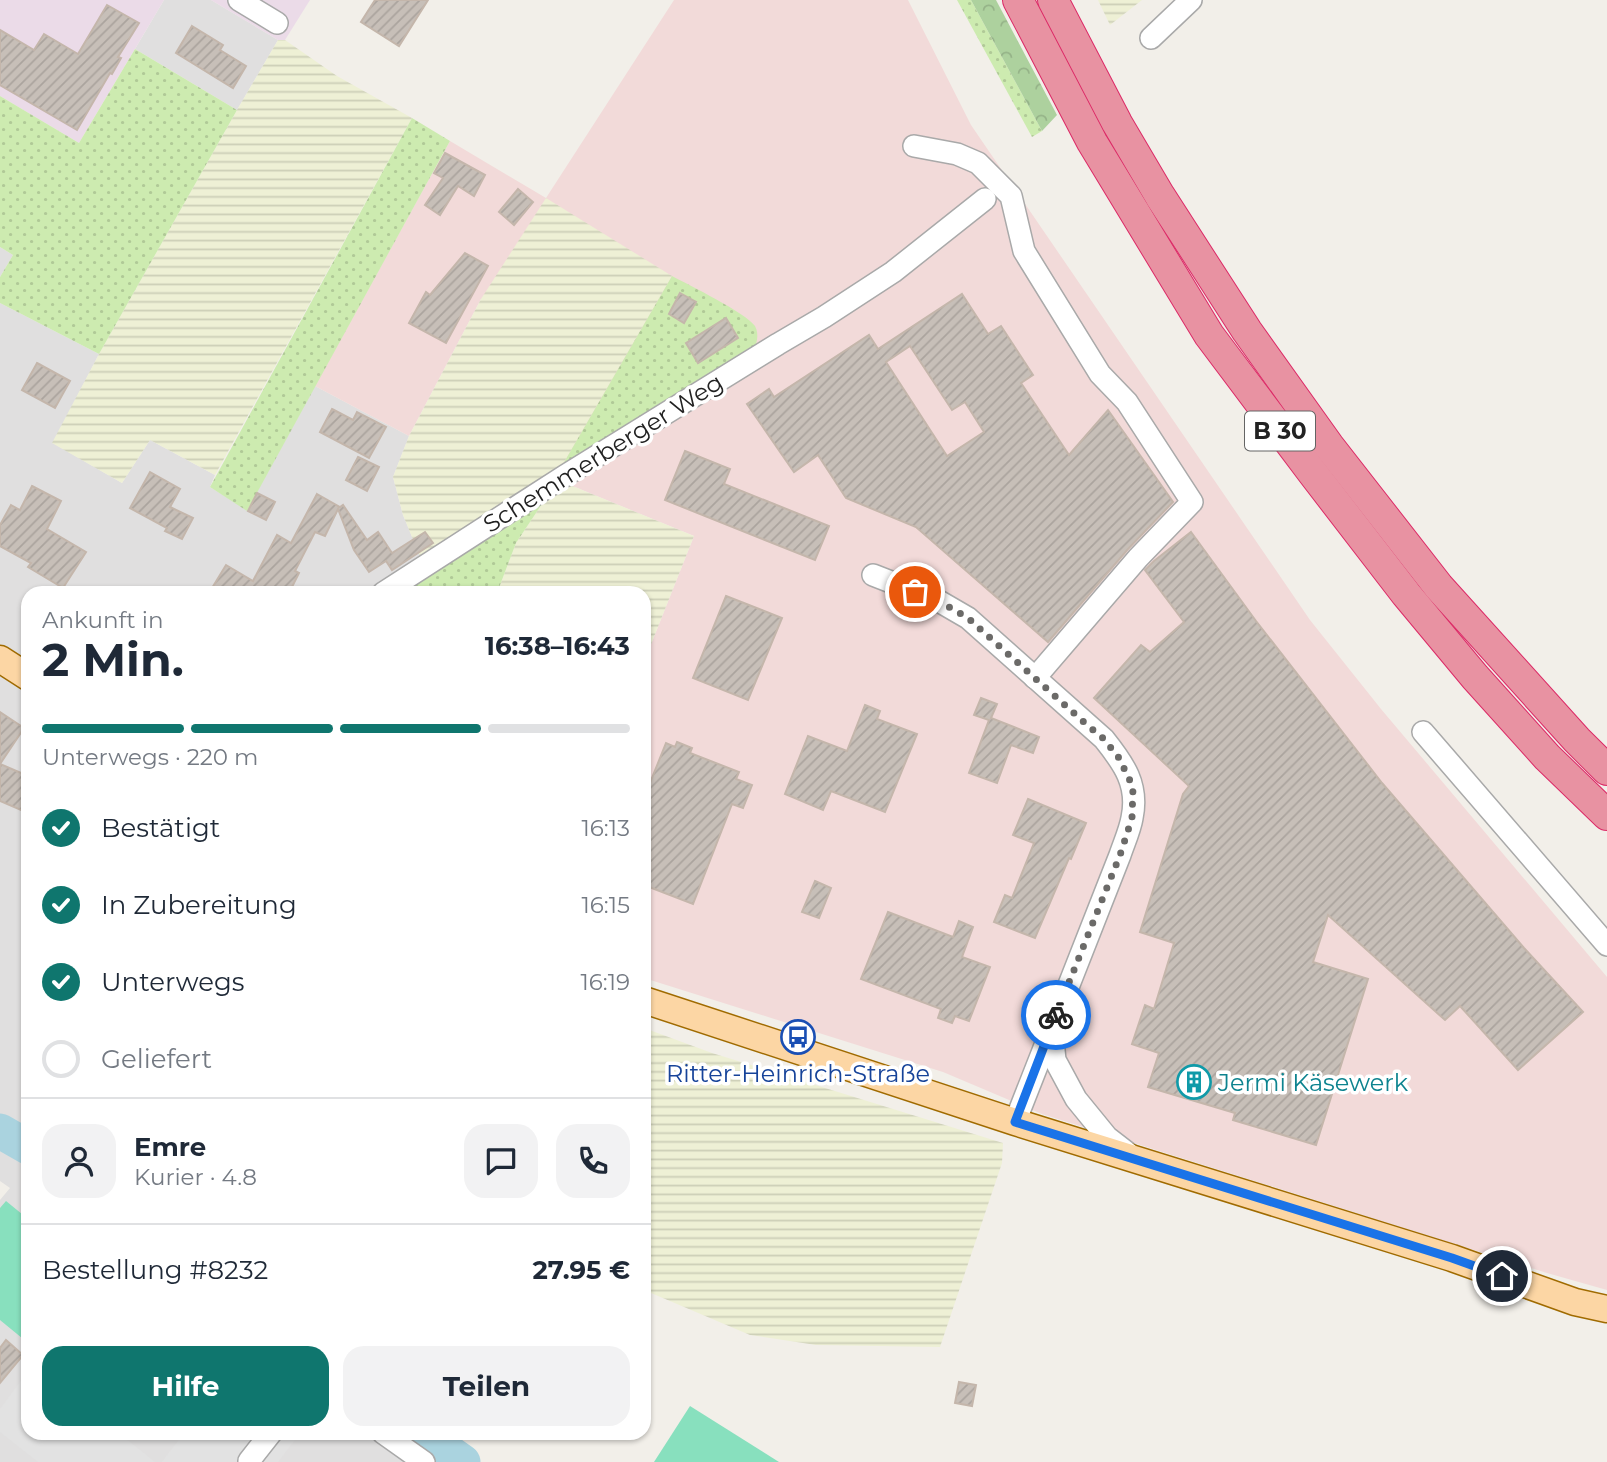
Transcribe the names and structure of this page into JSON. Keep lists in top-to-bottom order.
{
  "streets": {
    "highway": ["B 30"],
    "street": ["Schemmerberger Weg"]
  },
  "places": {
    "bus stop": ["Ritter-Heinrich-Straße"],
    "building": ["Jermi Käsewerk"]
  },
  "page": {
    "heading": ["2 Min.", "Ankunft in", "16:38–16:43"],
    "panel": [
      "Emre",
      "Kurier · 4.8",
      "Bestellung #8232",
      "27.95 €"
    ],
    "bar": "Unterwegs · 220 m",
    "list": [
      ["Bestätigt", "16:13"],
      ["In Zubereitung", "16:15"],
      ["Unterwegs", "16:19"],
      "Geliefert"
    ],
    "buttons": ["Hilfe", "Teilen"]
  }
}
